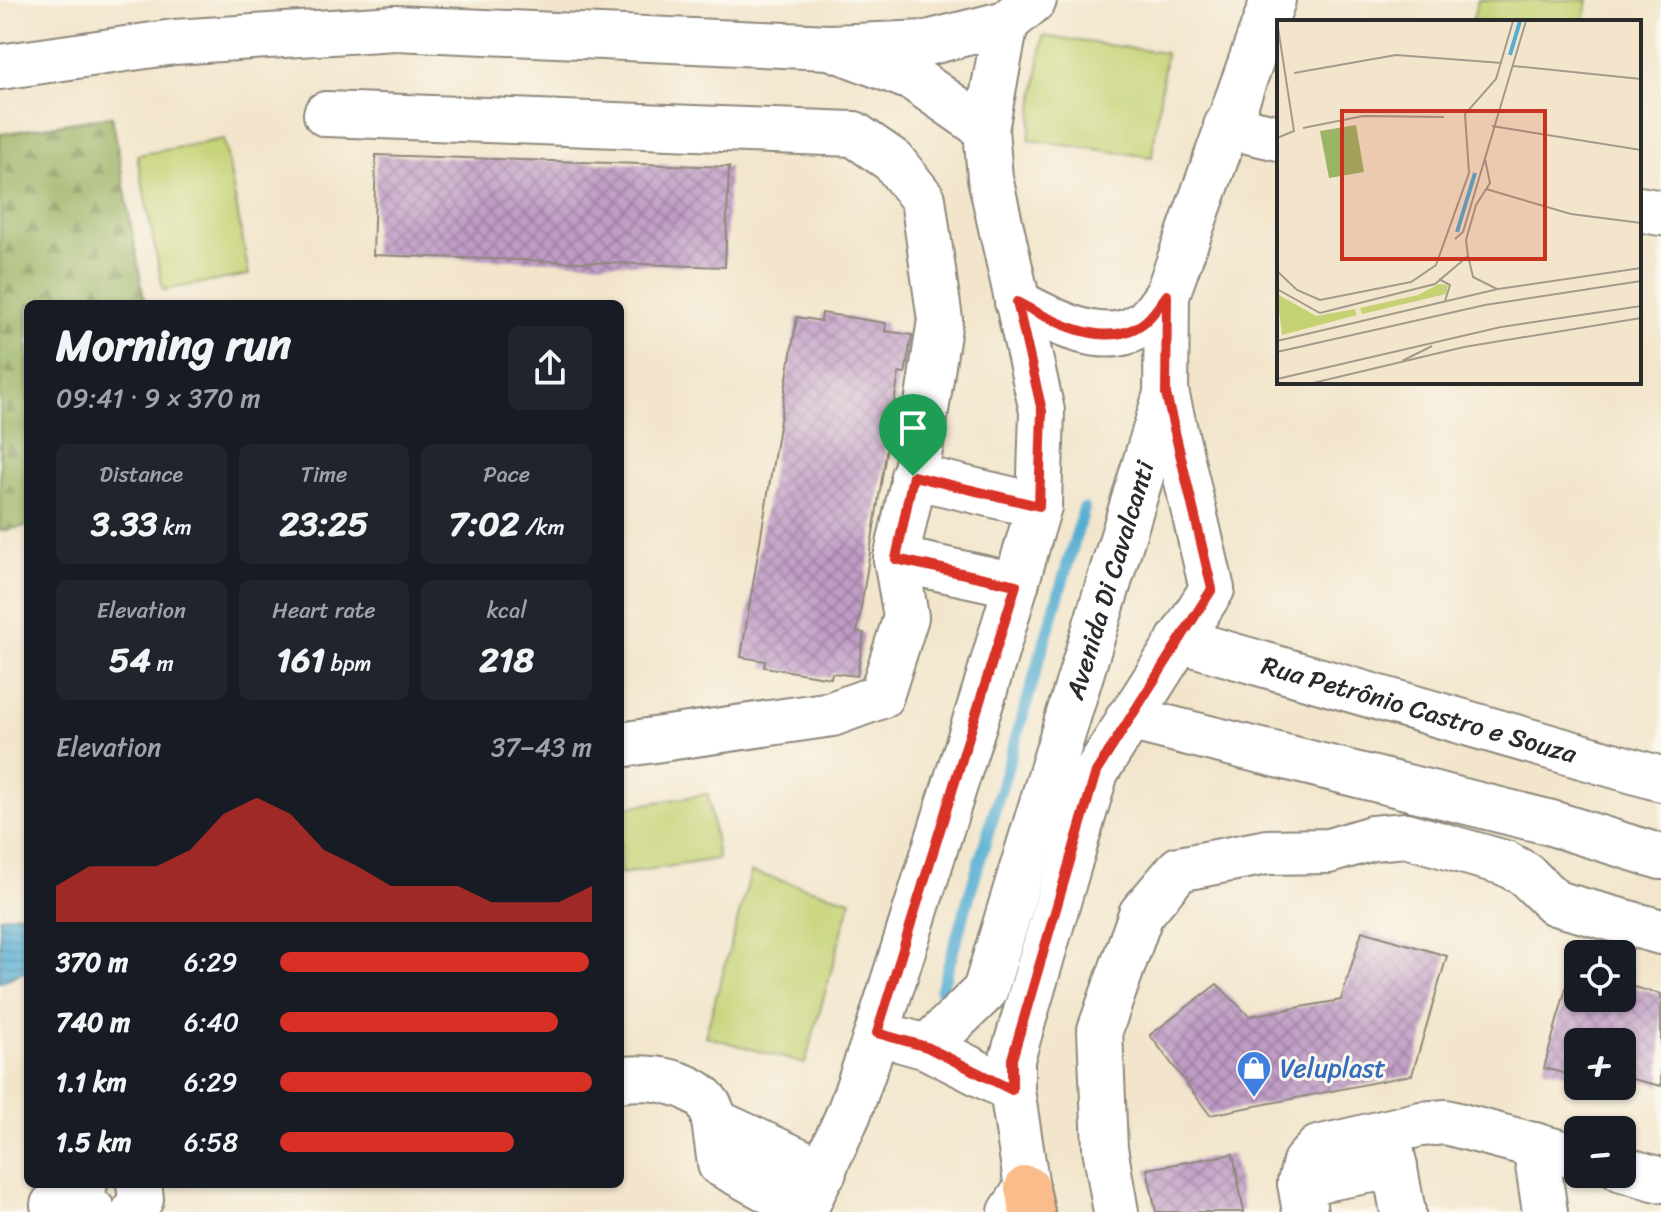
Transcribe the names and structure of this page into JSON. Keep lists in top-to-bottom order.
{
  "streets": {
    "street": ["Avenida Di Cavalcanti", "Rua Petrônio Castro e Souza"]
  },
  "places": {
    "shop": ["Veluplast"]
  },
  "page": {
    "heading": ["Morning run", "09:41 · 9 × 370 m"],
    "stats": [
      ["Distance", "3.33 km"],
      ["Time", "23:25"],
      ["Pace", "7:02 /km"],
      ["Elevation", "54 m"],
      ["Heart rate", "161 bpm"],
      ["kcal", "218"]
    ],
    "chart": ["Elevation", "37–43 m"],
    "list": [
      {
        "name": "370 m",
        "note": "6:29"
      },
      {
        "name": "740 m",
        "note": "6:40"
      },
      {
        "name": "1.1 km",
        "note": "6:29"
      },
      {
        "name": "1.5 km",
        "note": "6:58"
      }
    ],
    "map_buttons": ["+", "−"]
  }
}
